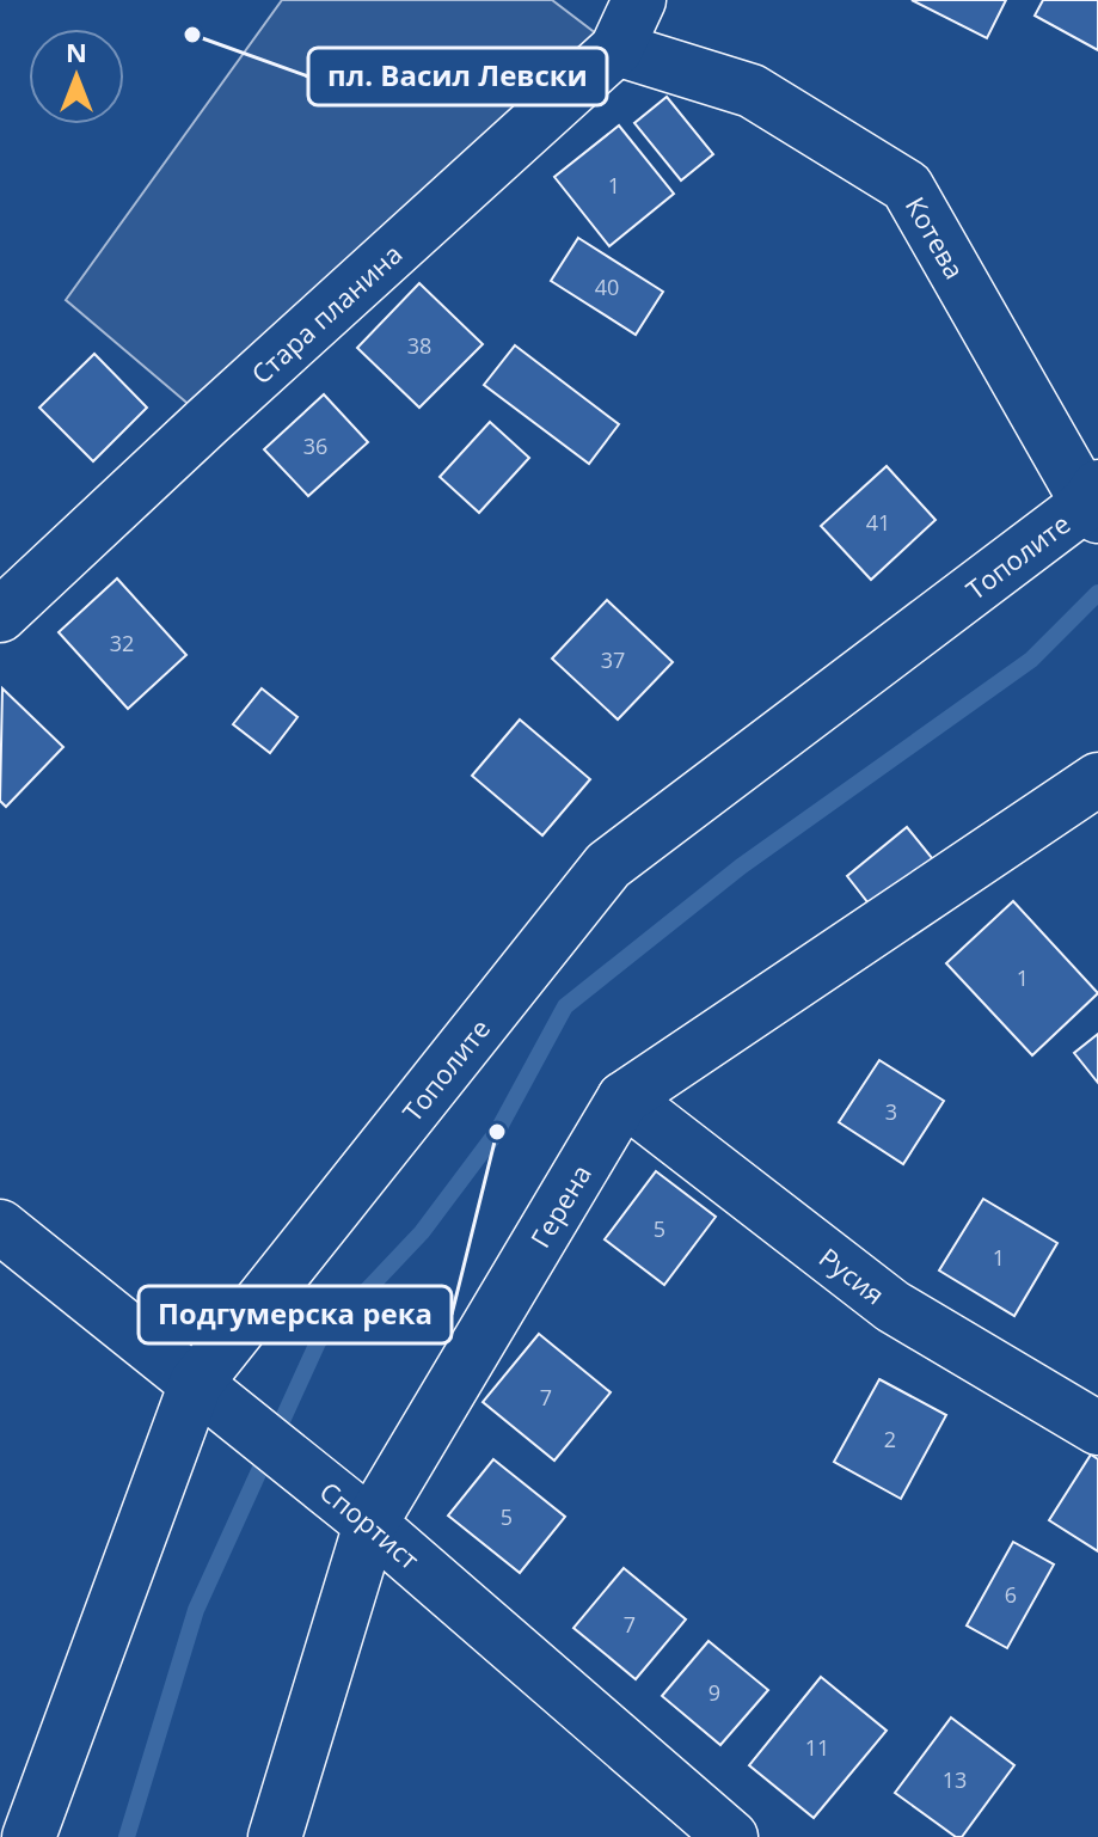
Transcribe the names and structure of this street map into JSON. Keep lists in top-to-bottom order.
{
  "streets": {
    "street": [
      "Котева",
      "Стара планина",
      "Тополите",
      "Герена",
      "Русия",
      "Спортист"
    ]
  },
  "crossings": [
    ["Котева", "Стара планина"],
    ["Котева", "Тополите"],
    ["Тополите", "Спортист"],
    ["Герена", "Русия"],
    ["Герена", "Спортист"]
  ],
  "places": ["пл. Васил Левски", "Подгумерска река"],
  "house_numbers": [
    "1",
    "40",
    "38",
    "36",
    "41",
    "32",
    "37",
    "1",
    "3",
    "5",
    "1",
    "7",
    "2",
    "5",
    "6",
    "7",
    "9",
    "11",
    "13"
  ],
  "north": "top"
}
